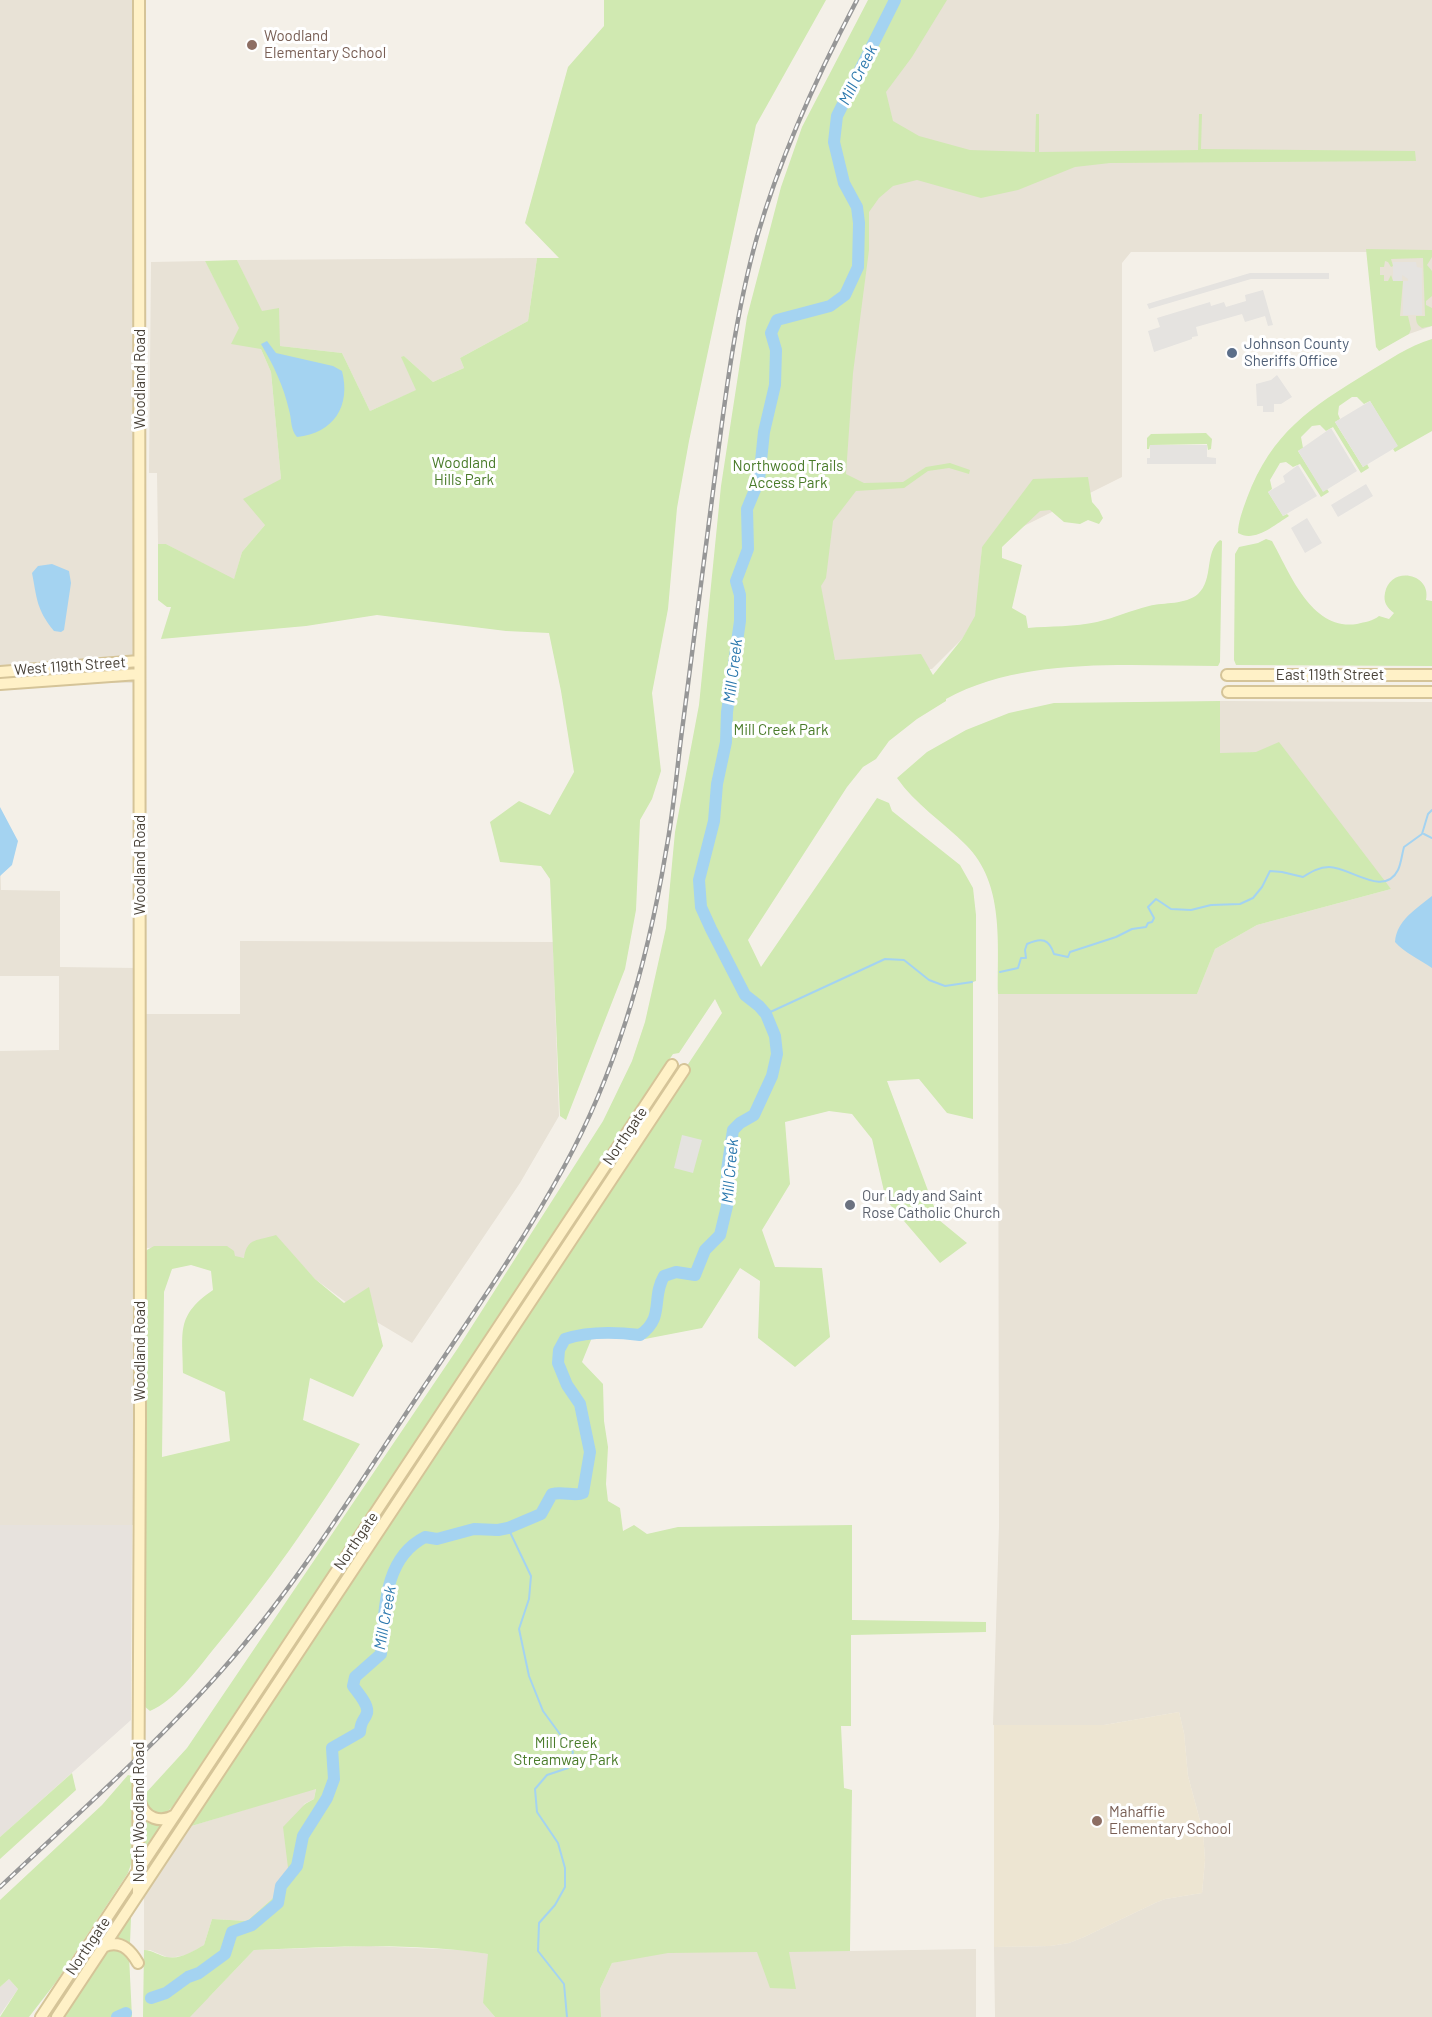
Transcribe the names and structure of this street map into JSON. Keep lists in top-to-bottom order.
{
  "streets": {
    "main road": [
      "Woodland Road",
      "West 119th Street",
      "East 119th Street",
      "Northgate",
      "North Woodland Road"
    ]
  },
  "crossings": [
    ["Woodland Road", "West 119th Street"],
    ["Woodland Road", "North Woodland Road"],
    ["Northgate", "North Woodland Road"]
  ],
  "water": ["Mill Creek"],
  "parks": [
    "Woodland Hills Park",
    "Northwood Trails Access Park",
    "Mill Creek Park",
    "Mill Creek Streamway Park"
  ],
  "places": [
    "Woodland Elementary School",
    "Johnson County Sheriffs Office",
    "Our Lady and Saint Rose Catholic Church",
    "Mahaffie Elementary School"
  ]
}
